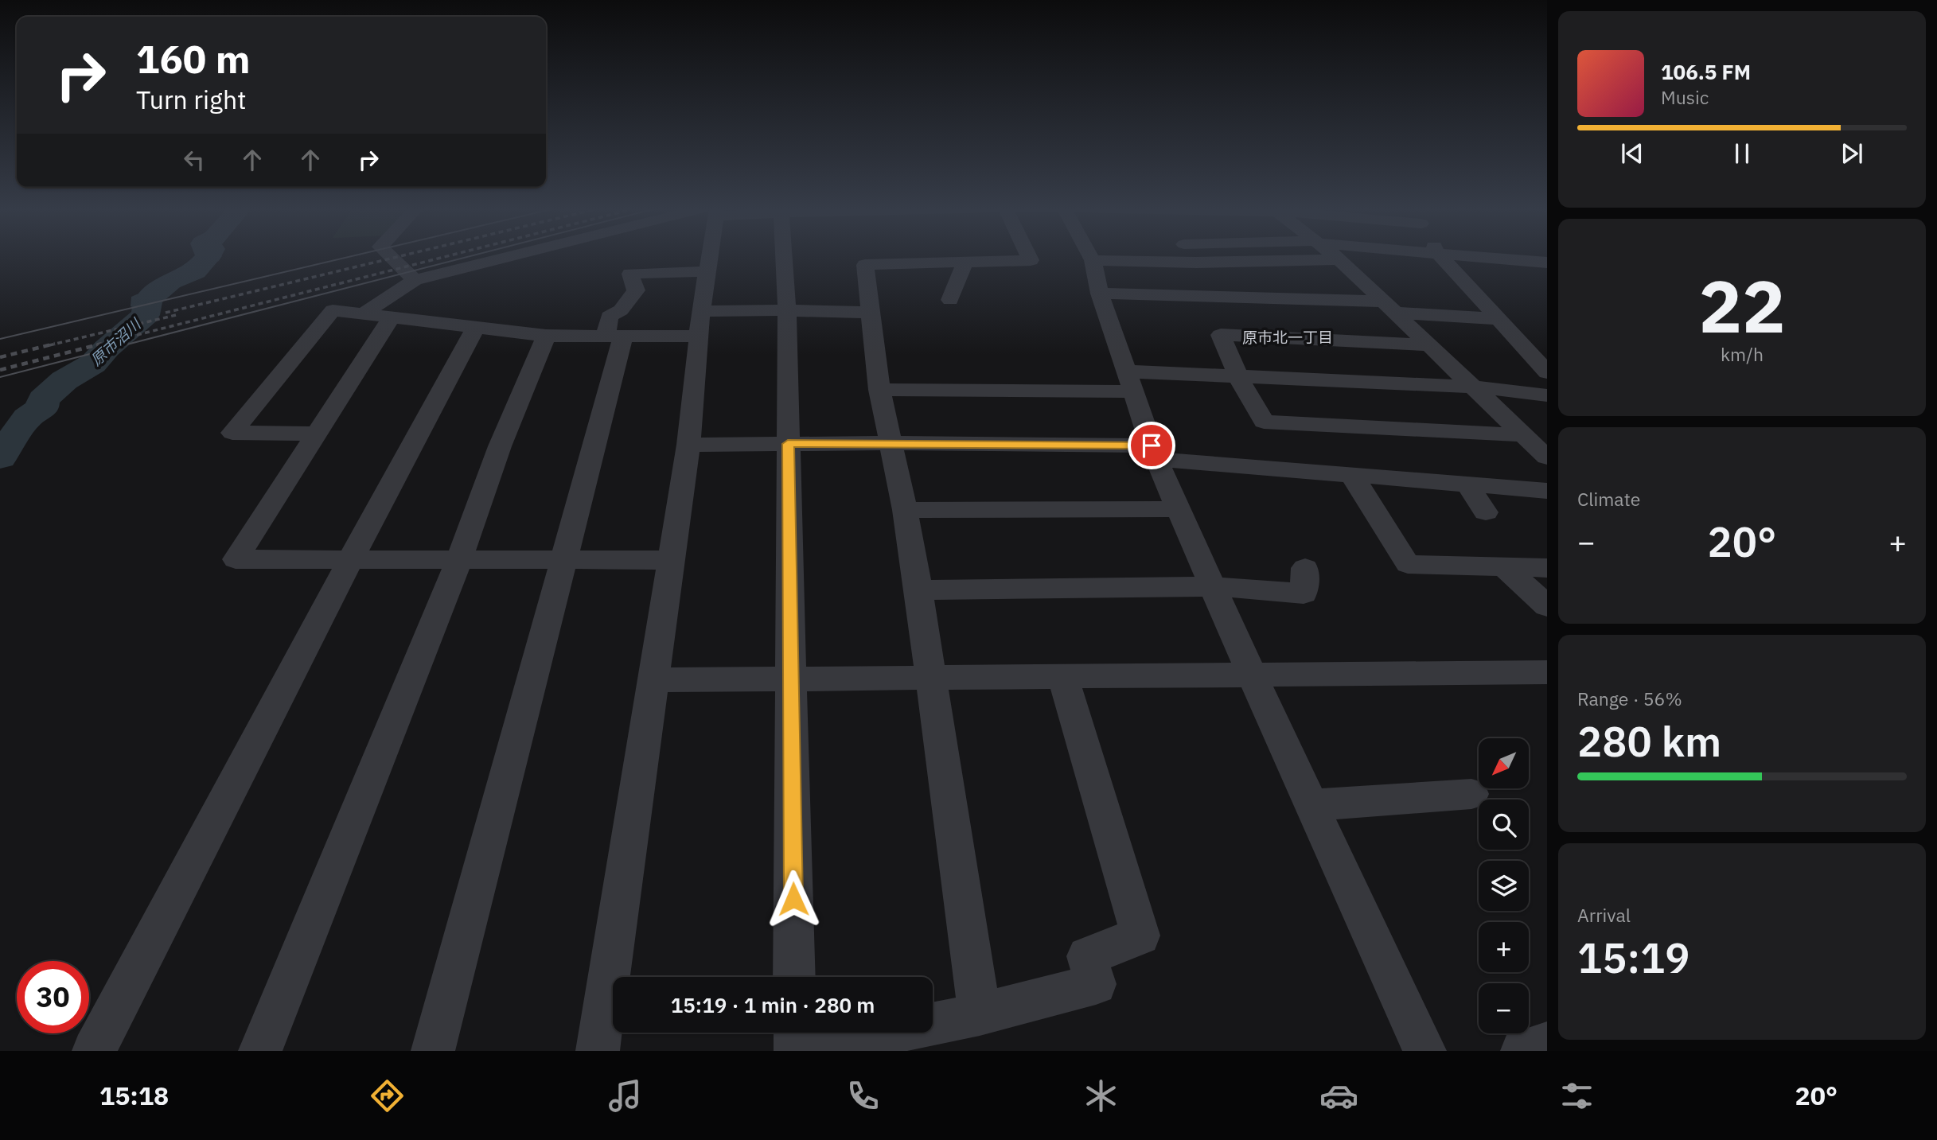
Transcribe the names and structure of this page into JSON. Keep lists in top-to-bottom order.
{
  "districts": ["原市北一丁目"],
  "water": ["原市沼川"],
  "north": "bottom left",
  "page": {
    "turn": ["160 m", "Turn right"],
    "song": ["106.5 FM", "Music"],
    "tile": [
      ["22", "km/h"],
      "Climate",
      ["Range · 56%", "280 km"],
      ["Arrival", "15:19"]
    ],
    "heat": ["−", "20°", "+"],
    "map_buttons": ["+", "−"],
    "limit": "30",
    "trip": "15:19 · 1 min · 280 m",
    "tabs": ["15:18", "20°"]
  }
}
